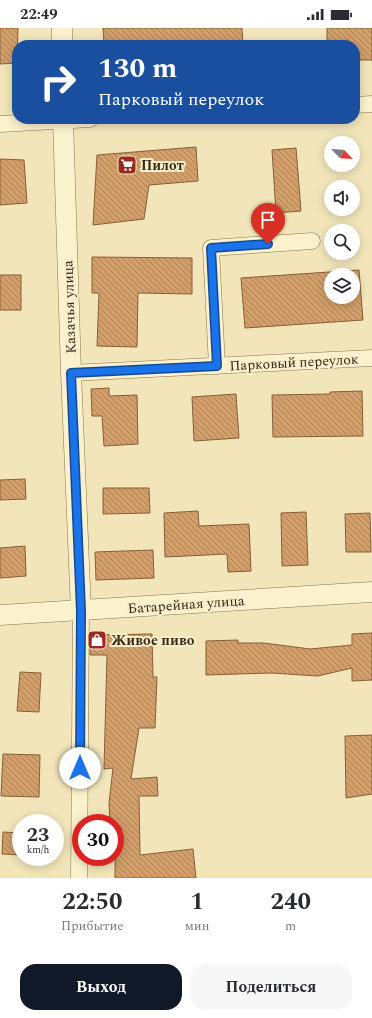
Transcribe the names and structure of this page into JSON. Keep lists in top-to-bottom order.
{
  "streets": {
    "street": ["Казачья улица", "Парковый переулок", "Батарейная улица"]
  },
  "crossings": [
    ["Казачья улица", "Парковый переулок"],
    ["Казачья улица", "Батарейная улица"]
  ],
  "places": {
    "supermarket": ["Пилот"],
    "shop": ["Живое пиво"]
  },
  "north": "bottom right",
  "page": {
    "status": "22:49",
    "turn": ["130 m", "Парковый переулок"],
    "speed": "23 km/h",
    "limit": "30",
    "eta": [
      "22:50",
      "Прибытие",
      "1",
      "мин",
      "240",
      "m"
    ],
    "buttons": ["Выход", "Поделиться"]
  }
}
